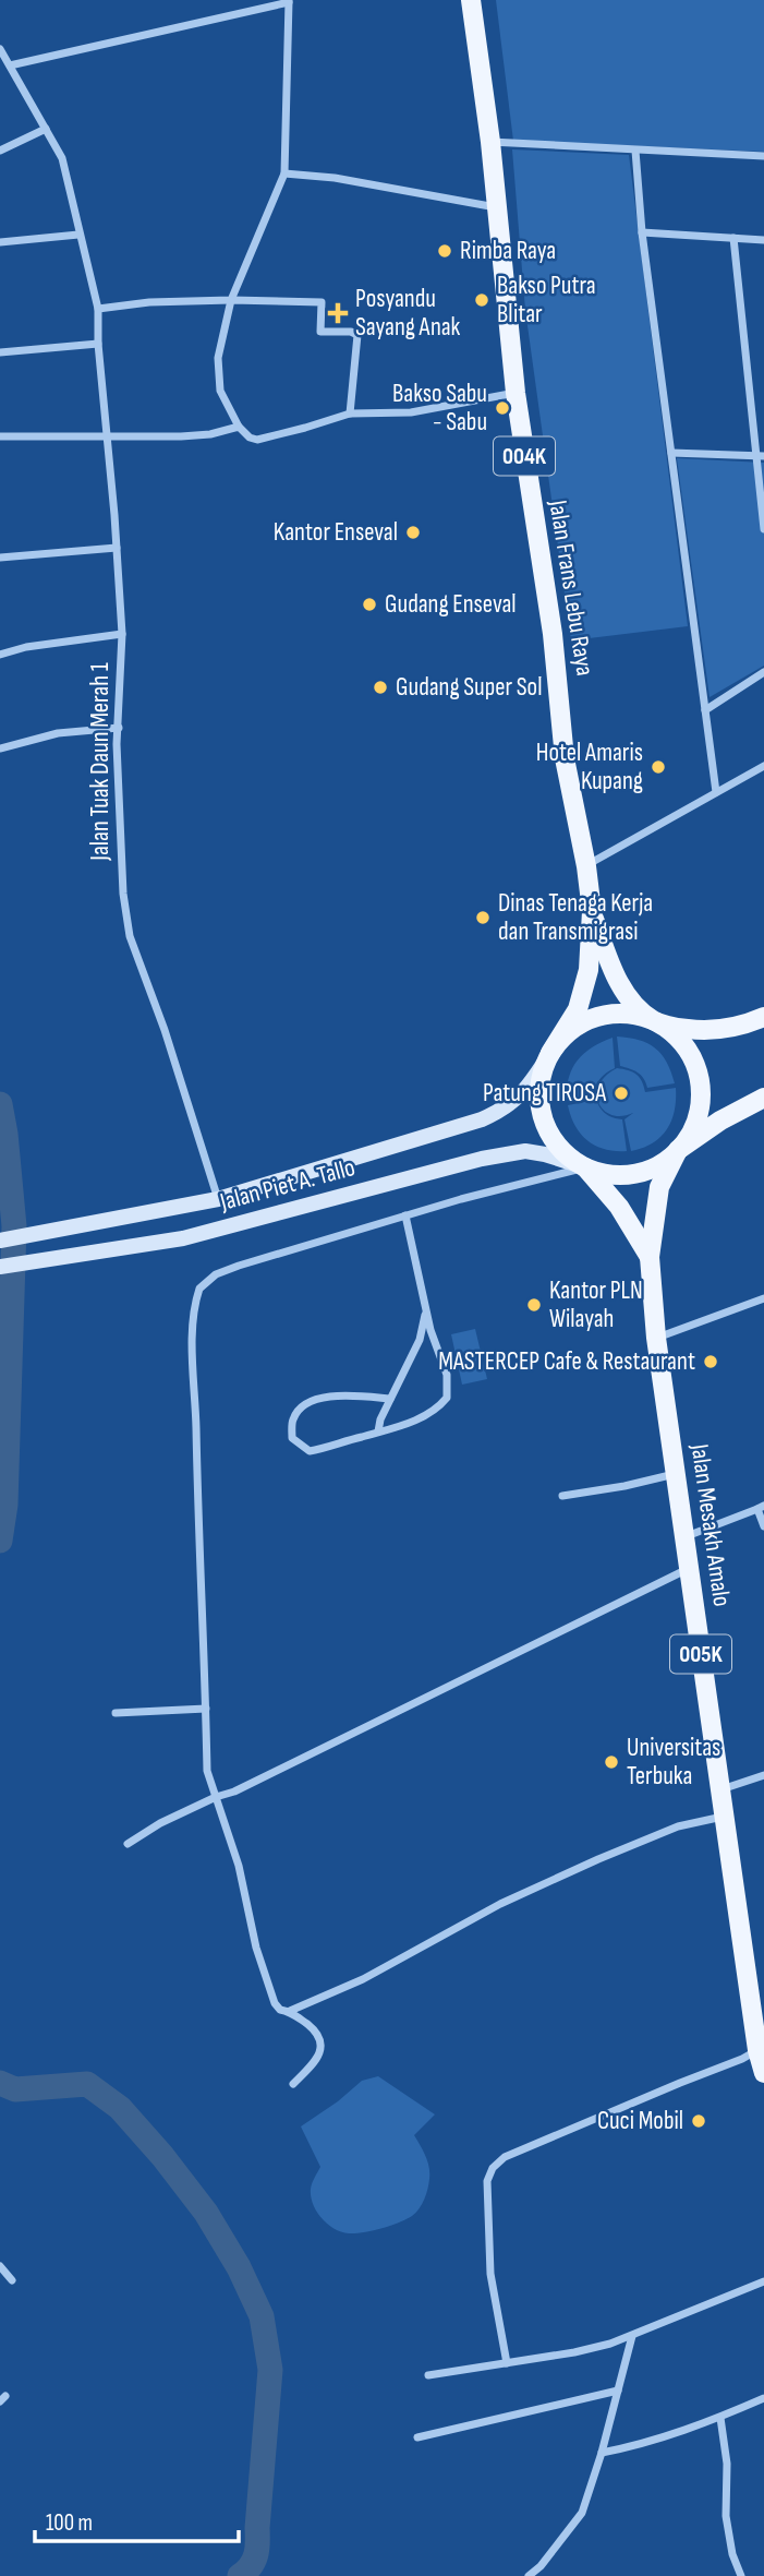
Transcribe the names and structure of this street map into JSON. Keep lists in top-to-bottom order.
{
  "streets": {
    "main road": [
      "004K",
      "Jalan Frans Lebu Raya",
      "Jalan Piet A. Tallo",
      "Jalan Mesakh Amalo",
      "005K"
    ],
    "street": ["Jalan Tuak Daun Merah 1"]
  },
  "crossings": [
    ["Jalan Frans Lebu Raya", "Jalan Piet A. Tallo"],
    ["Jalan Frans Lebu Raya", "Jalan Mesakh Amalo"],
    ["Jalan Tuak Daun Merah 1", "Jalan Piet A. Tallo"],
    ["Jalan Piet A. Tallo", "Jalan Mesakh Amalo"]
  ],
  "places": {
    "other": [
      "Rimba Raya",
      "Bakso Putra Blitar",
      "Bakso Sabu - Sabu",
      "Kantor Enseval",
      "Gudang Enseval",
      "Gudang Super Sol",
      "Hotel Amaris Kupang",
      "Dinas Tenaga Kerja dan Transmigrasi",
      "Patung TIROSA",
      "Kantor PLN Wilayah",
      "MASTERCEP Cafe & Restaurant",
      "Universitas Terbuka",
      "Cuci Mobil"
    ],
    "health": ["Posyandu Sayang Anak"]
  },
  "scale_bar": "100 m"
}
